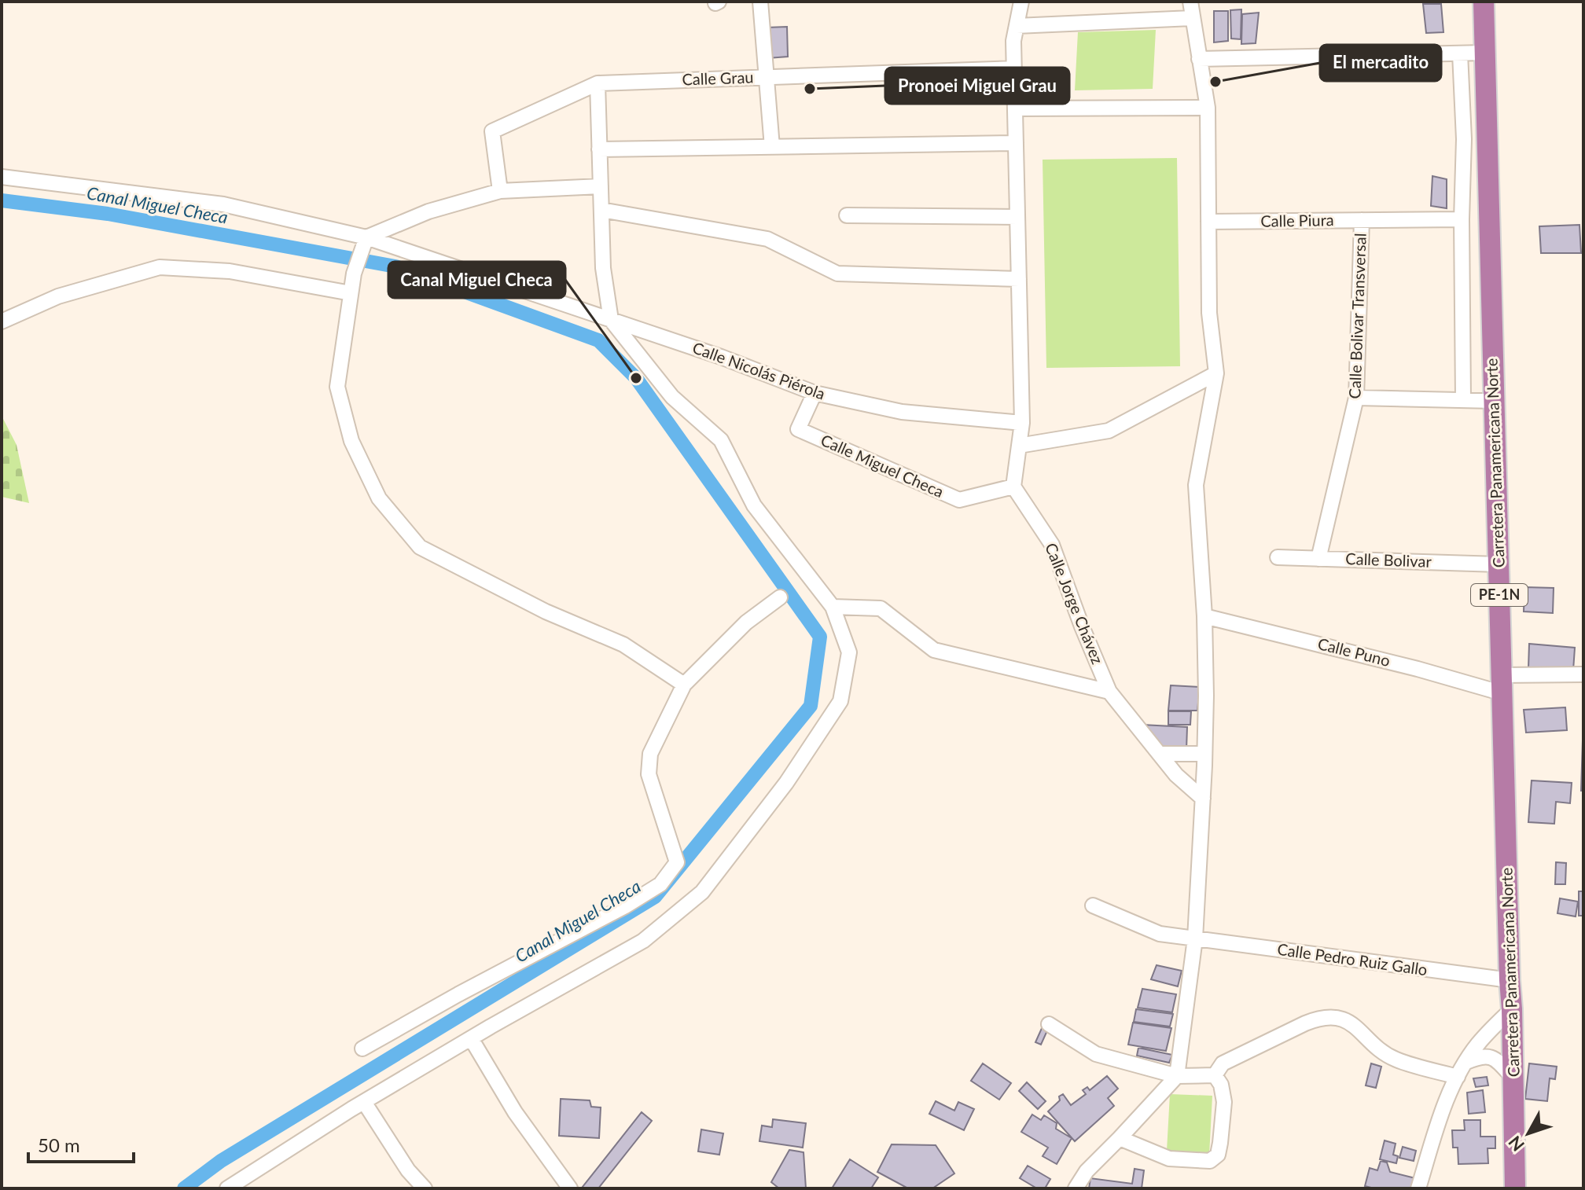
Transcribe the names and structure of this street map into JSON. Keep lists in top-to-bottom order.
{
  "streets": {
    "highway": ["Carretera Panamericana Norte", "PE-1N"],
    "street": [
      "Calle Grau",
      "Calle Piura",
      "Calle Bolivar Transversal",
      "Calle Nicolás Piérola",
      "Calle Miguel Checa",
      "Calle Bolivar",
      "Calle Jorge Chávez",
      "Calle Puno",
      "Calle Pedro Ruiz Gallo"
    ]
  },
  "crossings": [
    ["Calle Piura", "Calle Bolivar Transversal"],
    ["Calle Bolivar Transversal", "Calle Bolivar"],
    ["Calle Nicolás Piérola", "Calle Miguel Checa"],
    ["Carretera Panamericana Norte", "Calle Bolivar"],
    ["Carretera Panamericana Norte", "Calle Puno"],
    ["Carretera Panamericana Norte", "Calle Pedro Ruiz Gallo"],
    ["Calle Miguel Checa", "Calle Jorge Chávez"]
  ],
  "water": ["Canal Miguel Checa"],
  "places": ["El mercadito", "Pronoei Miguel Grau", "Canal Miguel Checa"],
  "scale_bar": "50 m",
  "north": "bottom left"
}
